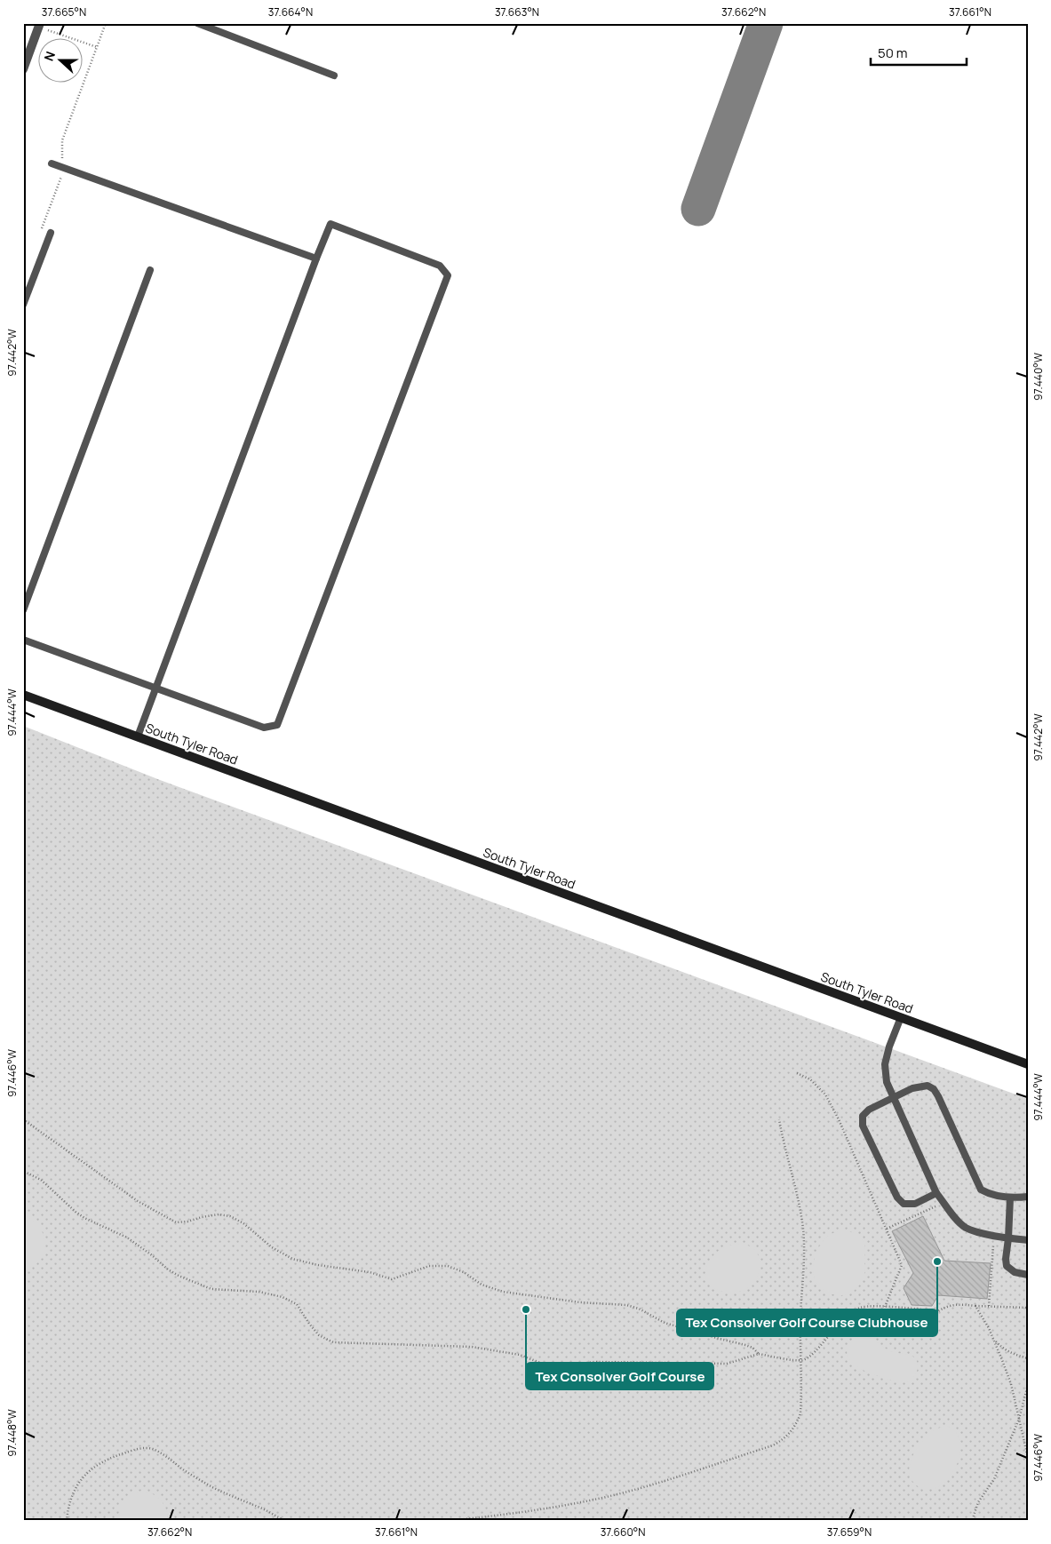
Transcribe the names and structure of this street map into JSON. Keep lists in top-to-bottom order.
{
  "streets": {
    "street": ["South Tyler Road"]
  },
  "places": ["Tex Consolver Golf Course Clubhouse", "Tex Consolver Golf Course"],
  "scale_bar": "50 m",
  "north": "left",
  "coordinates": [
    "37.665°N",
    "37.664°N",
    "37.663°N",
    "37.662°N",
    "37.661°N",
    "97.442°W",
    "97.440°W",
    "97.444°W",
    "97.446°W",
    "97.448°W",
    "37.660°N",
    "37.659°N"
  ]
}
